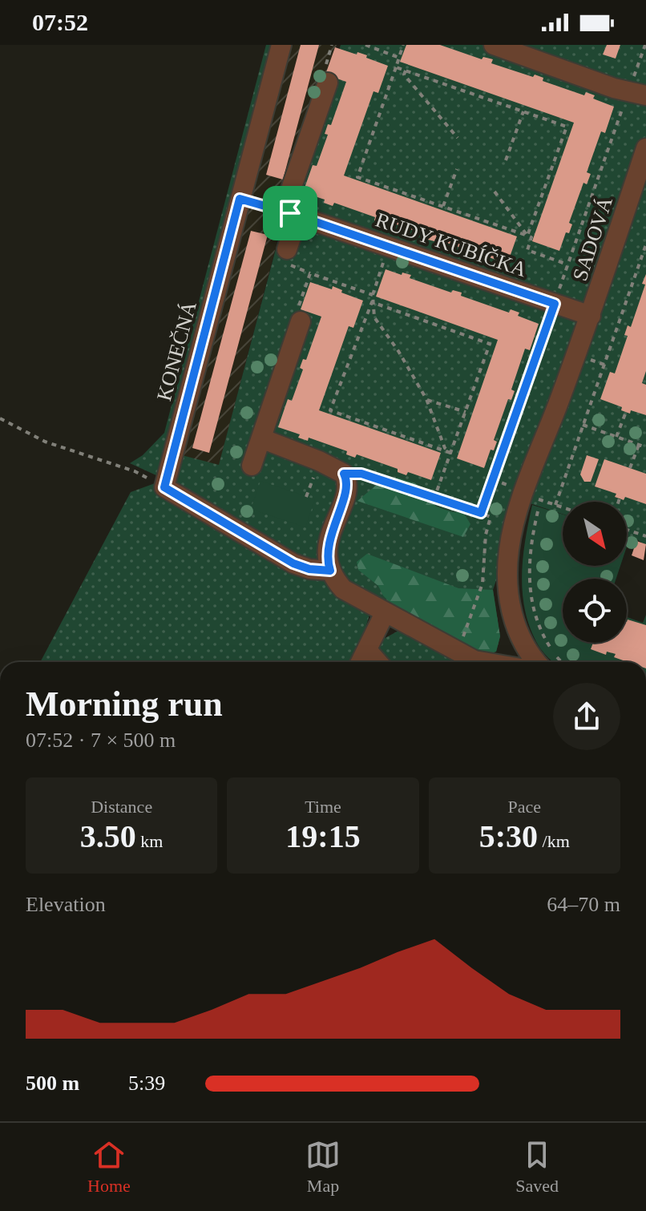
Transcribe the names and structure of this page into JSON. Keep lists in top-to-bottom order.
{
  "streets": {
    "street": ["SADOVÁ", "RUDY KUBÍČKA", "KONEČNÁ"]
  },
  "crossings": [
    ["SADOVÁ", "RUDY KUBÍČKA"]
  ],
  "north": "bottom right",
  "page": {
    "status": "07:52",
    "heading": ["Morning run", "07:52 · 7 × 500 m"],
    "stats": [
      ["Distance", "3.50 km"],
      ["Time", "19:15"],
      ["Pace", "5:30 /km"]
    ],
    "chart": ["Elevation", "64–70 m"],
    "list": [
      {
        "name": "500 m",
        "note": "5:39"
      }
    ],
    "tabs": ["Home", "Map", "Saved"]
  }
}
